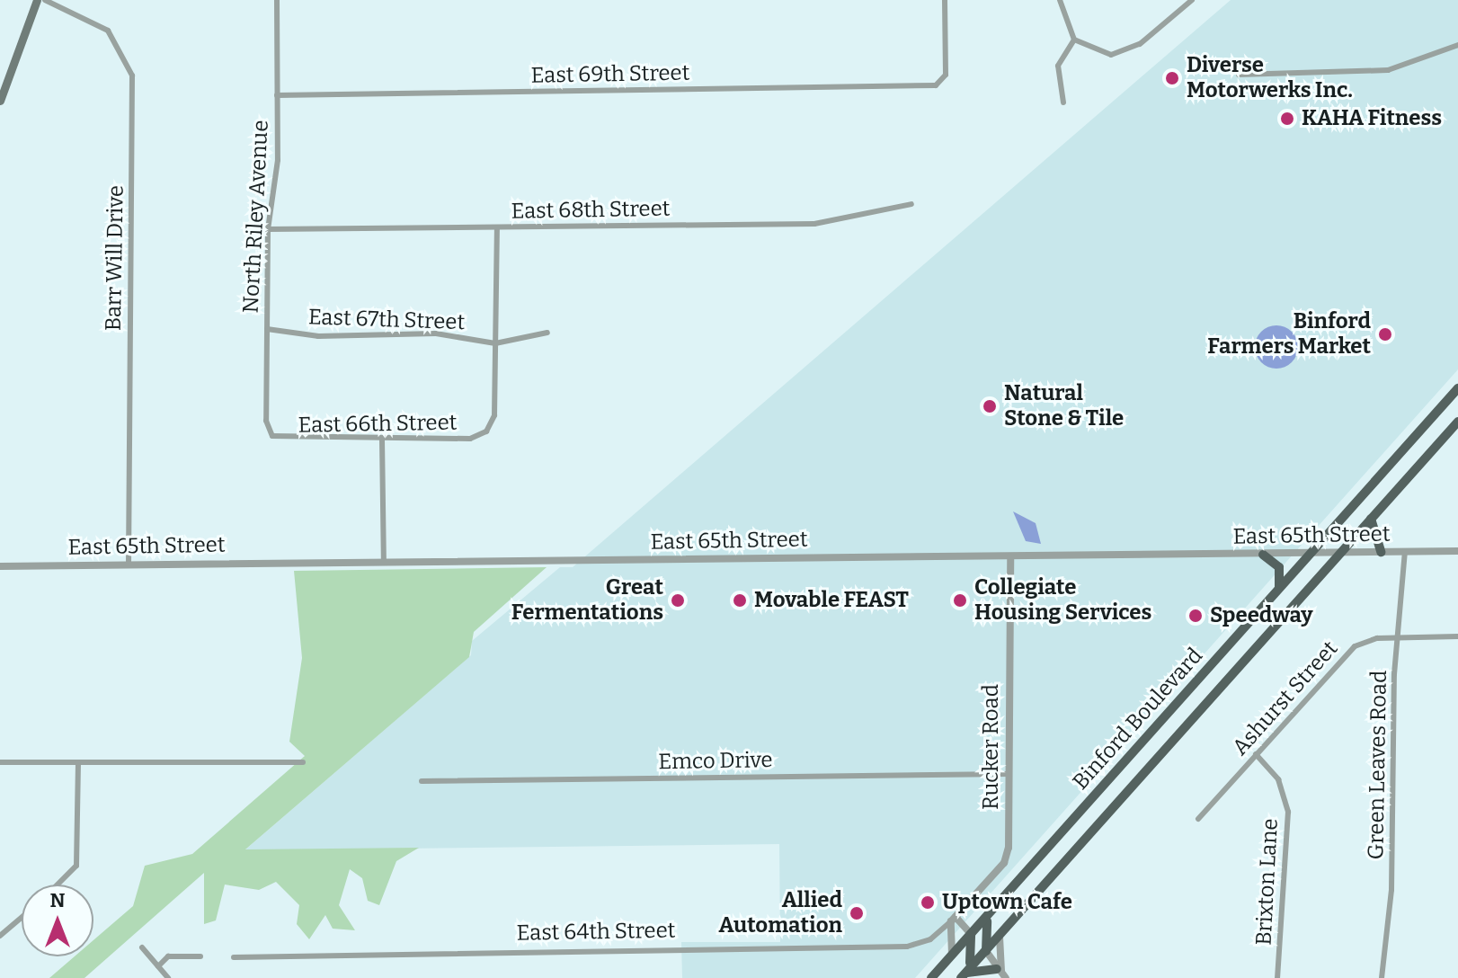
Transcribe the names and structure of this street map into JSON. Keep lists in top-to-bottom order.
{
  "streets": {
    "main road": ["Binford Boulevard"],
    "street": [
      "East 69th Street",
      "East 68th Street",
      "North Riley Avenue",
      "Barr Will Drive",
      "East 67th Street",
      "East 66th Street",
      "East 65th Street",
      "Ashurst Street",
      "Rucker Road",
      "Emco Drive",
      "Green Leaves Road",
      "Brixton Lane",
      "East 64th Street"
    ]
  },
  "crossings": [
    ["East 69th Street", "North Riley Avenue"],
    ["East 68th Street", "North Riley Avenue"],
    ["North Riley Avenue", "East 67th Street"],
    ["North Riley Avenue", "East 66th Street"],
    ["Barr Will Drive", "East 65th Street"],
    ["East 67th Street", "East 66th Street"],
    ["East 65th Street", "Binford Boulevard"],
    ["East 65th Street", "Rucker Road"],
    ["East 65th Street", "Green Leaves Road"],
    ["Ashurst Street", "Green Leaves Road"],
    ["Ashurst Street", "Brixton Lane"],
    ["Rucker Road", "Emco Drive"],
    ["Rucker Road", "East 64th Street"]
  ],
  "places": [
    "Diverse Motorwerks Inc.",
    "KAHA Fitness",
    "Binford Farmers Market",
    "Natural Stone & Tile",
    "Great Fermentations",
    "Movable FEAST",
    "Collegiate Housing Services",
    "Speedway",
    "Uptown Cafe",
    "Allied Automation"
  ],
  "north": "top"
}
